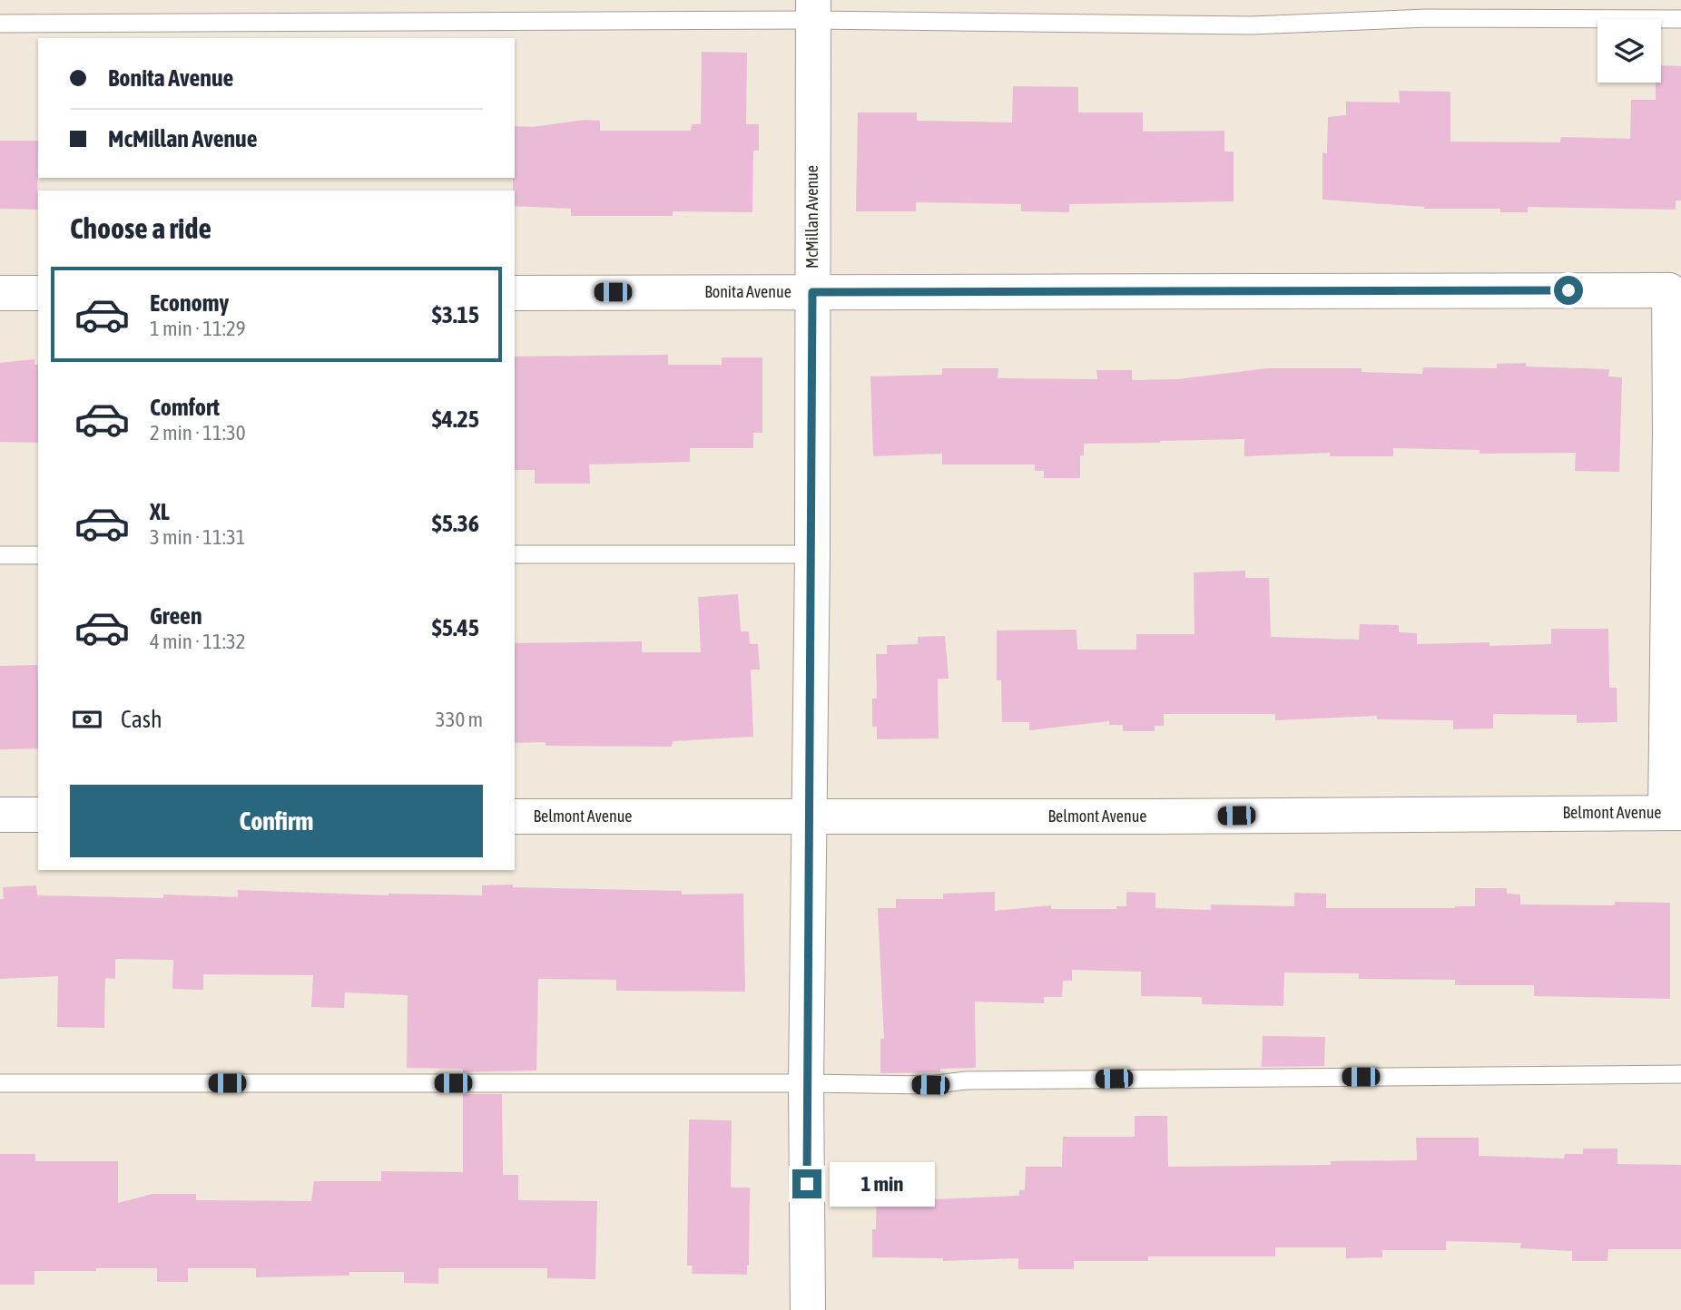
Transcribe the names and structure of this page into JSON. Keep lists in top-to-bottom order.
{
  "streets": {
    "street": ["McMillan Avenue", "Bonita Avenue", "Belmont Avenue"]
  },
  "crossings": [
    ["McMillan Avenue", "Bonita Avenue"],
    ["McMillan Avenue", "Belmont Avenue"]
  ],
  "page": {
    "banner": ["Bonita Avenue", "McMillan Avenue"],
    "heading": "Choose a ride",
    "list": [
      {
        "name": "Economy",
        "note": "1 min · 11:29",
        "value": "$3.15"
      },
      {
        "name": "Comfort",
        "note": "2 min · 11:30",
        "value": "$4.25"
      },
      {
        "name": "XL",
        "note": "3 min · 11:31",
        "value": "$5.36"
      },
      {
        "name": "Green",
        "note": "4 min · 11:32",
        "value": "$5.45"
      }
    ],
    "pay": ["Cash", "330 m"],
    "buttons": "Confirm",
    "bubble": "1 min"
  }
}
